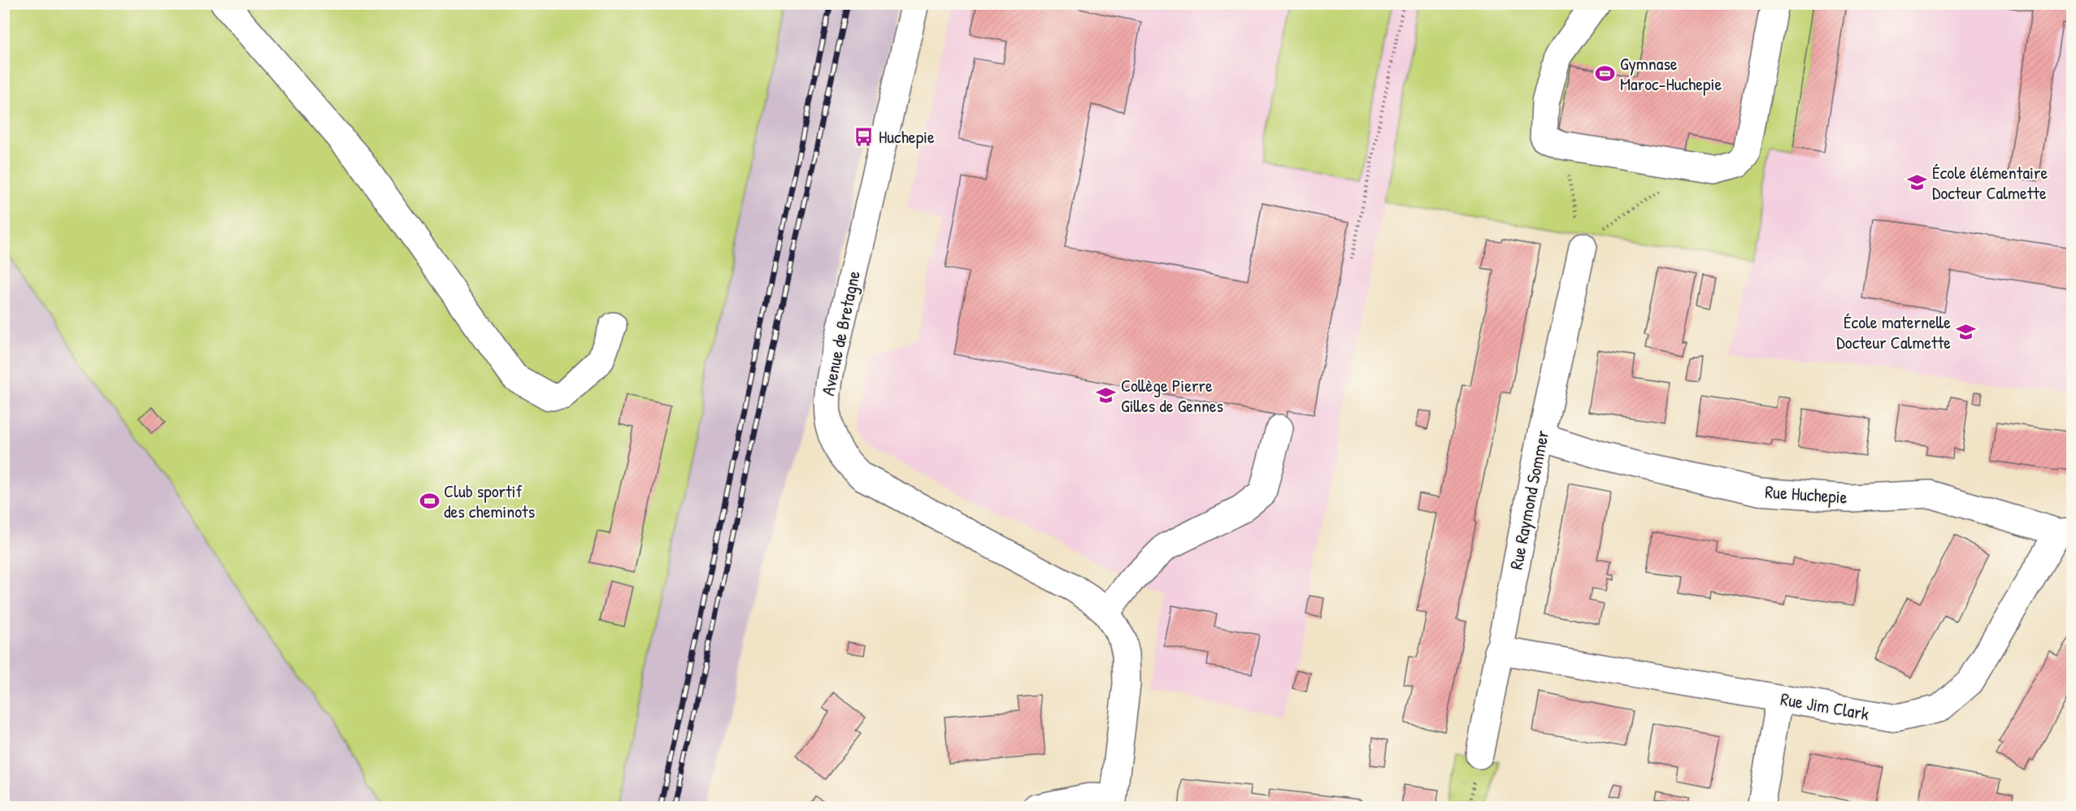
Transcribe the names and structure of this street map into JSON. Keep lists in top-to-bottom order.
{
  "streets": {
    "street": [
      "Avenue de Bretagne",
      "Rue Huchepie",
      "Rue Raymond Sommer",
      "Rue Jim Clark"
    ]
  },
  "crossings": [
    ["Rue Huchepie", "Rue Raymond Sommer"],
    ["Rue Huchepie", "Rue Jim Clark"],
    ["Rue Raymond Sommer", "Rue Jim Clark"]
  ],
  "places": {
    "sports": ["Gymnase Maroc-Huchepie", "Club sportif des cheminots"],
    "bus stop": ["Huchepie"],
    "school or university": ["École élémentaire Docteur Calmette", "École maternelle Docteur Calmette", "Collège Pierre Gilles de Gennes"]
  }
}
